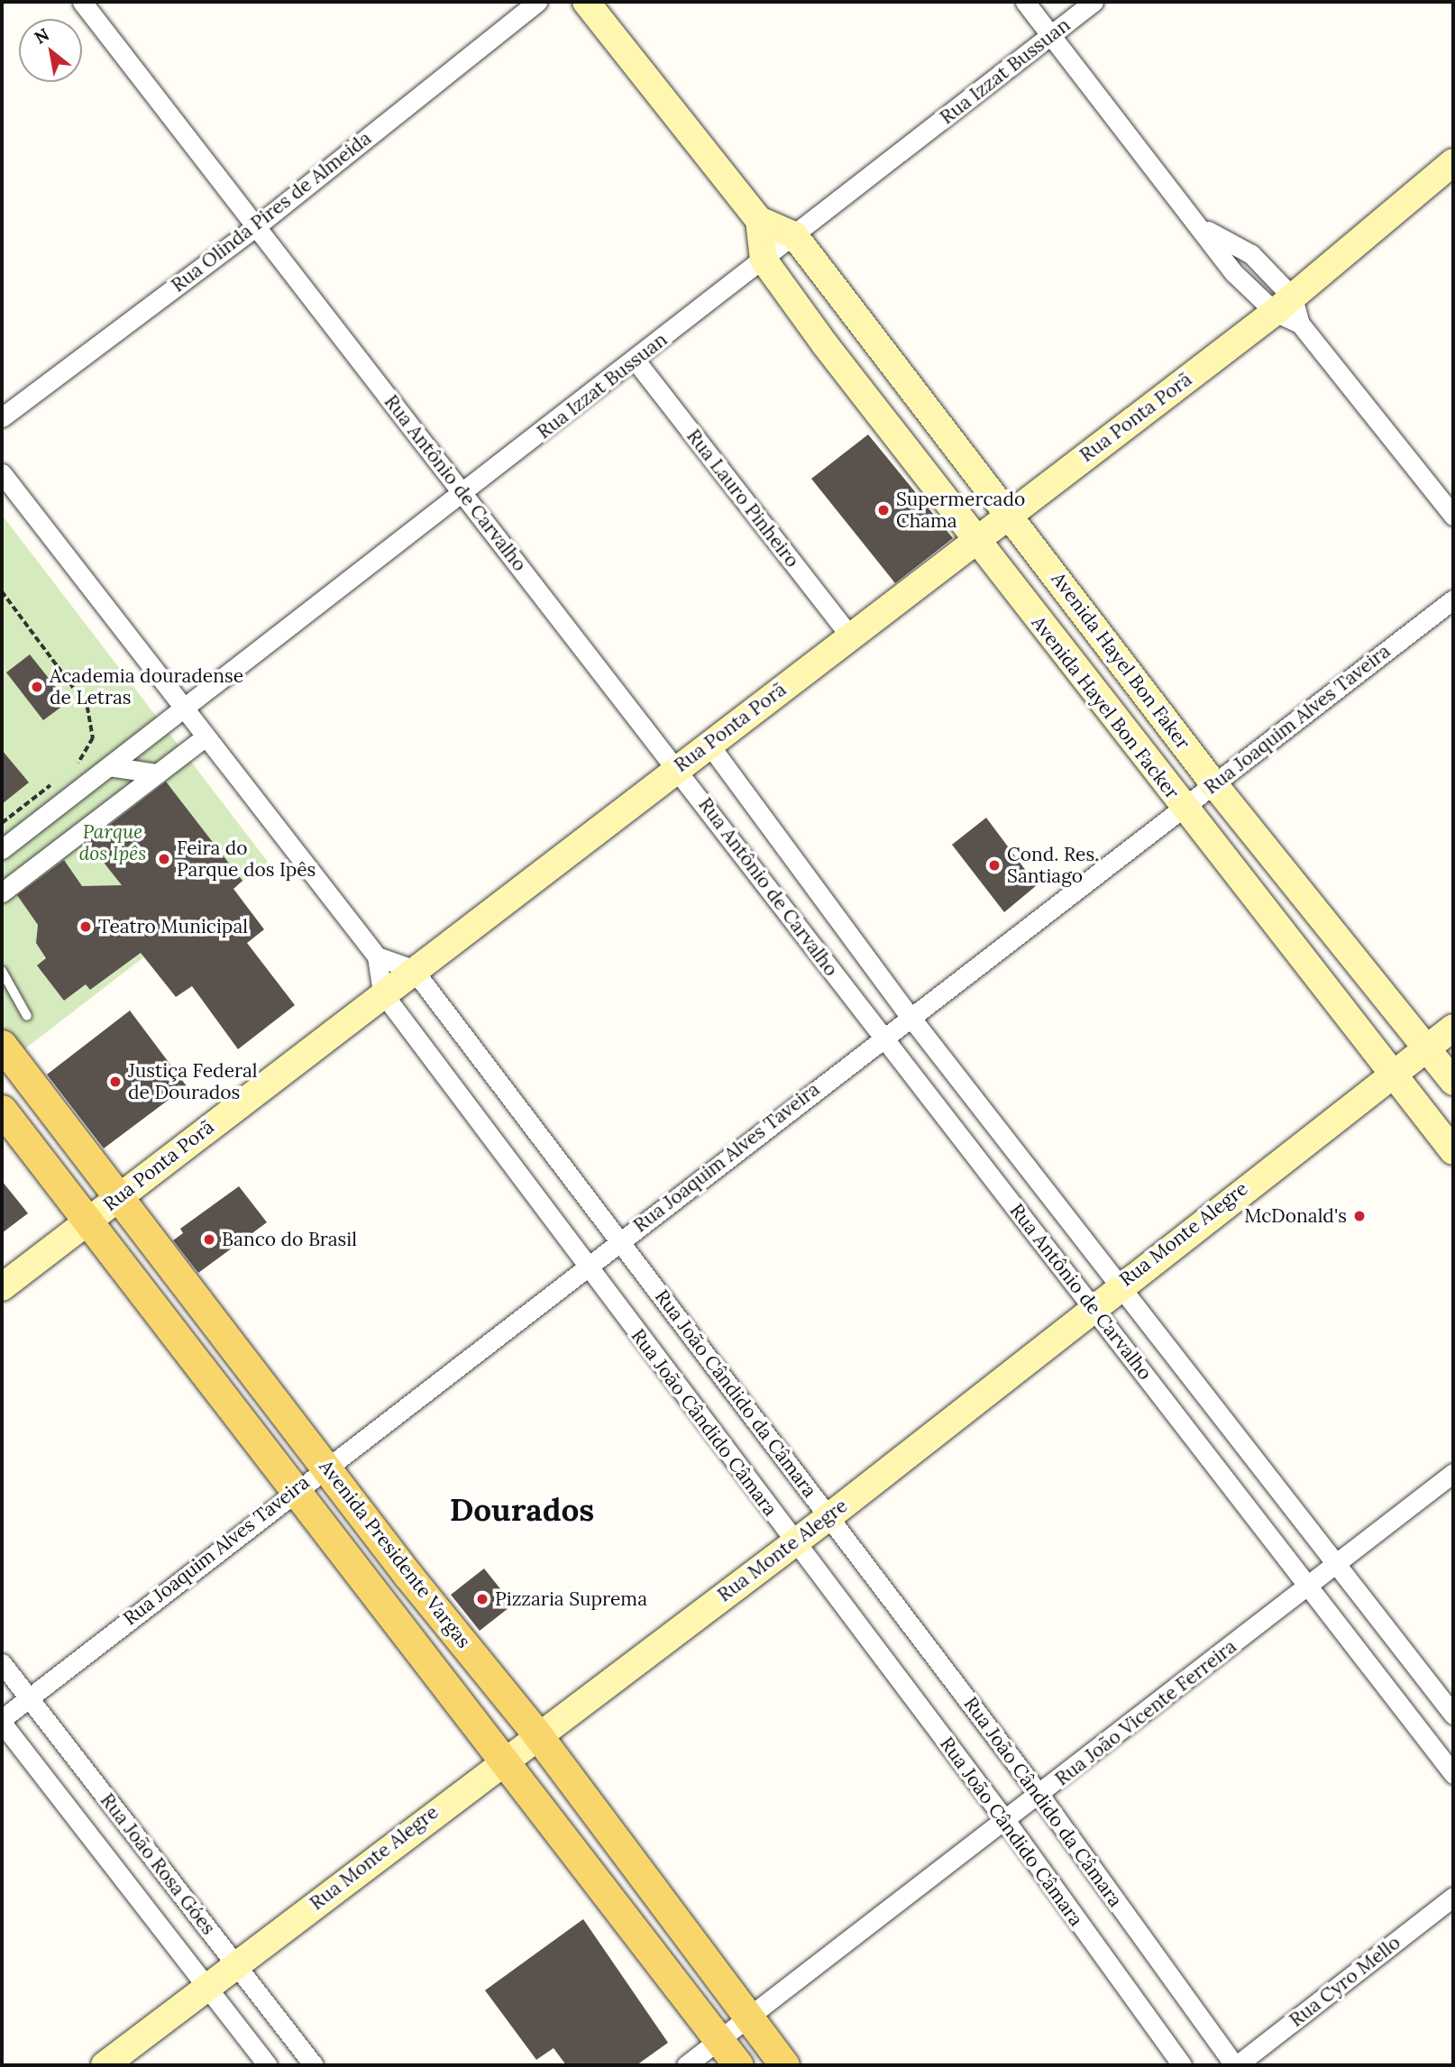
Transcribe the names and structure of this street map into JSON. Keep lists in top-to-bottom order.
{
  "streets": {
    "main road": ["Avenida Presidente Vargas"],
    "street": [
      "Rua Izzat Bussuan",
      "Rua Olinda Pires de Almeida",
      "Rua Ponta Porã",
      "Rua Antônio de Carvalho",
      "Rua Lauro Pinheiro",
      "Avenida Hayel Bon Faker",
      "Avenida Hayel Bon Facker",
      "Rua Joaquim Alves Taveira",
      "Rua Monte Alegre",
      "Rua João Cândido da Câmara",
      "Rua João Cândido Câmara",
      "Rua João Vicente Ferreira",
      "Rua João Rosa Góes",
      "Rua Cyro Mello"
    ]
  },
  "crossings": [
    ["Rua Izzat Bussuan", "Rua Antônio de Carvalho"],
    ["Rua Izzat Bussuan", "Rua Lauro Pinheiro"],
    ["Rua Izzat Bussuan", "Avenida Hayel Bon Faker"],
    ["Rua Izzat Bussuan", "Avenida Hayel Bon Facker"],
    ["Rua Izzat Bussuan", "Rua João Cândido Câmara"],
    ["Rua Olinda Pires de Almeida", "Rua Antônio de Carvalho"],
    ["Rua Ponta Porã", "Rua Antônio de Carvalho"],
    ["Rua Ponta Porã", "Rua Lauro Pinheiro"],
    ["Rua Ponta Porã", "Avenida Hayel Bon Faker"],
    ["Rua Ponta Porã", "Avenida Hayel Bon Facker"],
    ["Rua Ponta Porã", "Rua João Cândido da Câmara"],
    ["Rua Ponta Porã", "Rua João Cândido Câmara"],
    ["Rua Ponta Porã", "Avenida Presidente Vargas"],
    ["Rua Antônio de Carvalho", "Rua Joaquim Alves Taveira"],
    ["Rua Antônio de Carvalho", "Rua Monte Alegre"],
    ["Rua Antônio de Carvalho", "Rua João Vicente Ferreira"],
    ["Avenida Hayel Bon Faker", "Rua Joaquim Alves Taveira"],
    ["Avenida Hayel Bon Faker", "Rua Monte Alegre"],
    ["Avenida Hayel Bon Facker", "Rua Joaquim Alves Taveira"],
    ["Avenida Hayel Bon Facker", "Rua Monte Alegre"],
    ["Rua Joaquim Alves Taveira", "Rua João Cândido da Câmara"],
    ["Rua Joaquim Alves Taveira", "Rua João Cândido Câmara"],
    ["Rua Joaquim Alves Taveira", "Avenida Presidente Vargas"],
    ["Rua Joaquim Alves Taveira", "Rua João Rosa Góes"],
    ["Rua Monte Alegre", "Rua João Cândido da Câmara"],
    ["Rua Monte Alegre", "Rua João Cândido Câmara"],
    ["Rua Monte Alegre", "Avenida Presidente Vargas"],
    ["Rua Monte Alegre", "Rua João Rosa Góes"],
    ["Rua João Cândido da Câmara", "Rua João Vicente Ferreira"],
    ["Rua João Cândido da Câmara", "Rua Cyro Mello"],
    ["Rua João Cândido Câmara", "Rua João Vicente Ferreira"],
    ["Avenida Presidente Vargas", "Rua João Vicente Ferreira"]
  ],
  "districts": ["Dourados"],
  "parks": ["Parque dos Ipês"],
  "places": [
    "Supermercado Chama",
    "Academia douradense de Letras",
    "Feira do Parque dos Ipês",
    "Cond. Res. Santiago",
    "Teatro Municipal",
    "Justiça Federal de Dourados",
    "McDonald's",
    "Banco do Brasil",
    "Pizzaria Suprema"
  ],
  "north": "top left"
}
